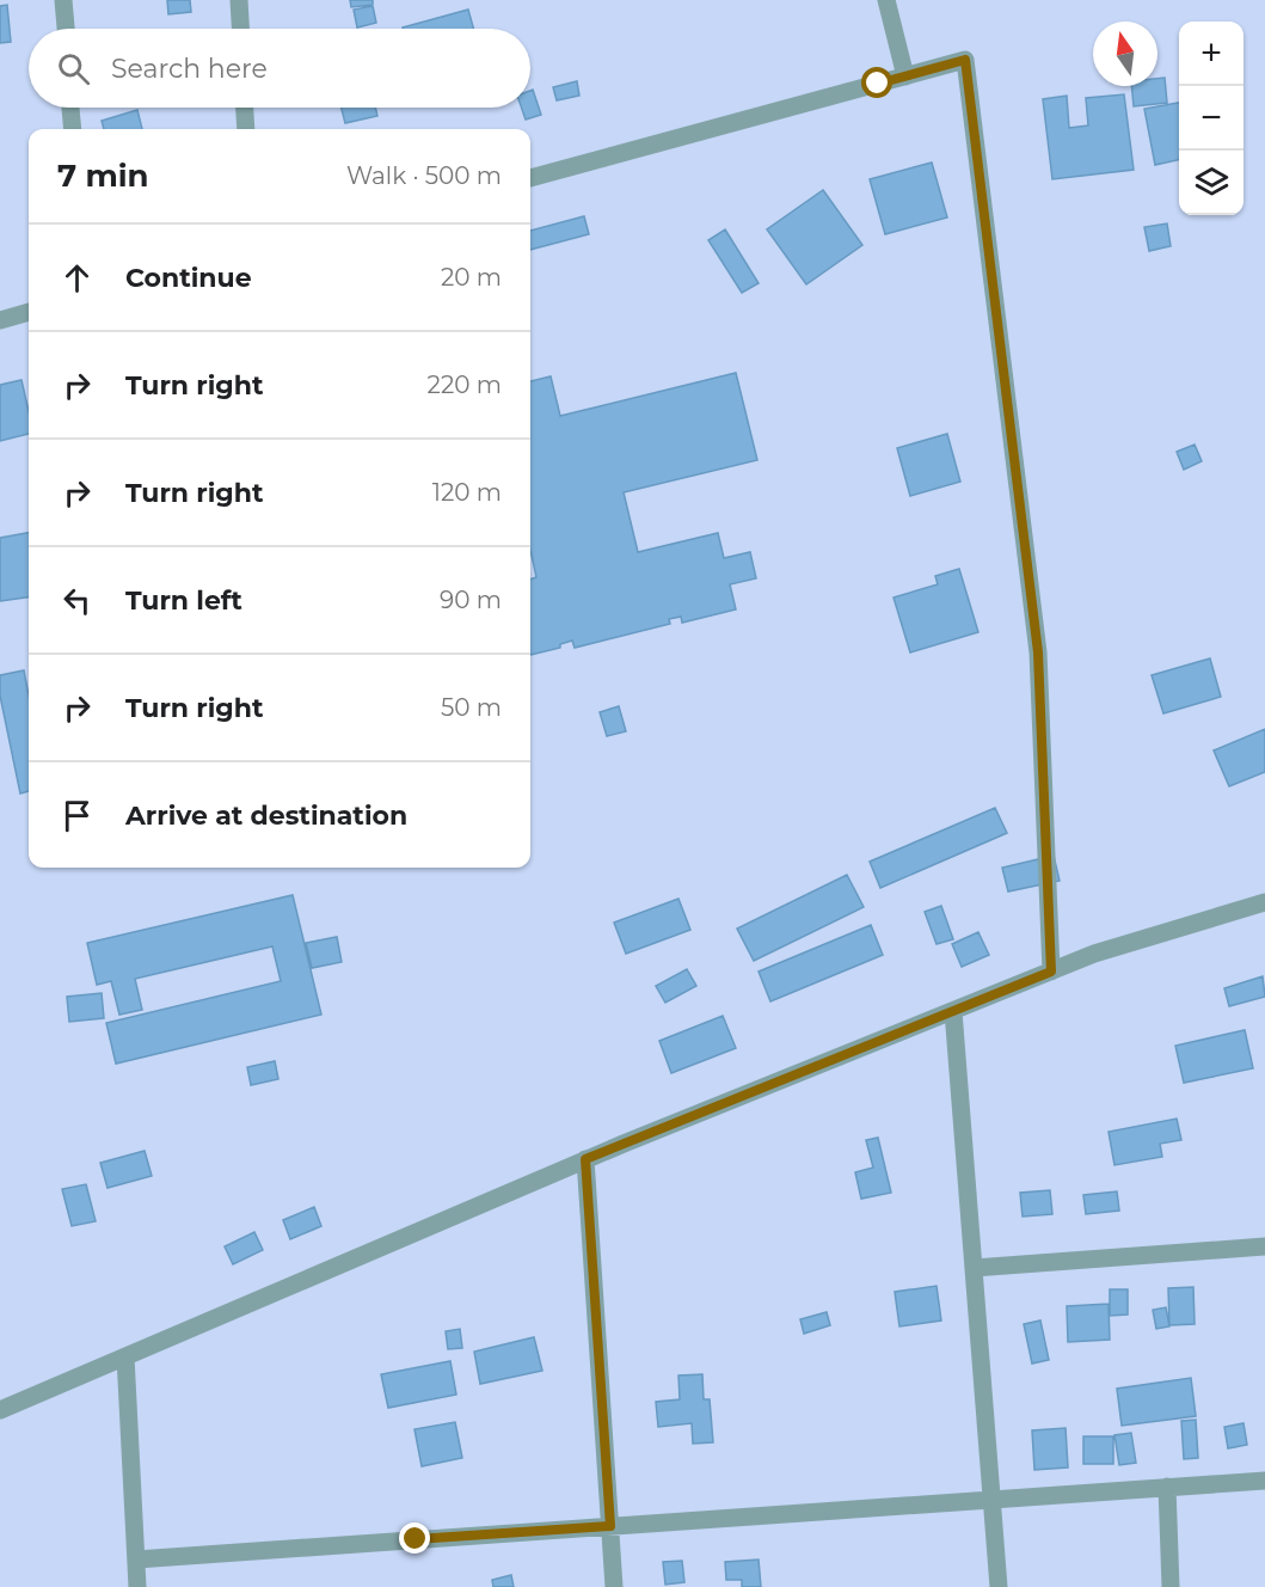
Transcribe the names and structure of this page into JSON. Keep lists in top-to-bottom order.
{
  "north": "top",
  "page": {
    "map_buttons": ["+", "−"],
    "search": "Search here",
    "heading": ["7 min", "Walk · 500 m"],
    "list": [
      ["Continue", "20 m"],
      ["Turn right", "220 m"],
      ["Turn right", "120 m"],
      ["Turn left", "90 m"],
      ["Turn right", "50 m"],
      "Arrive at destination"
    ]
  }
}
